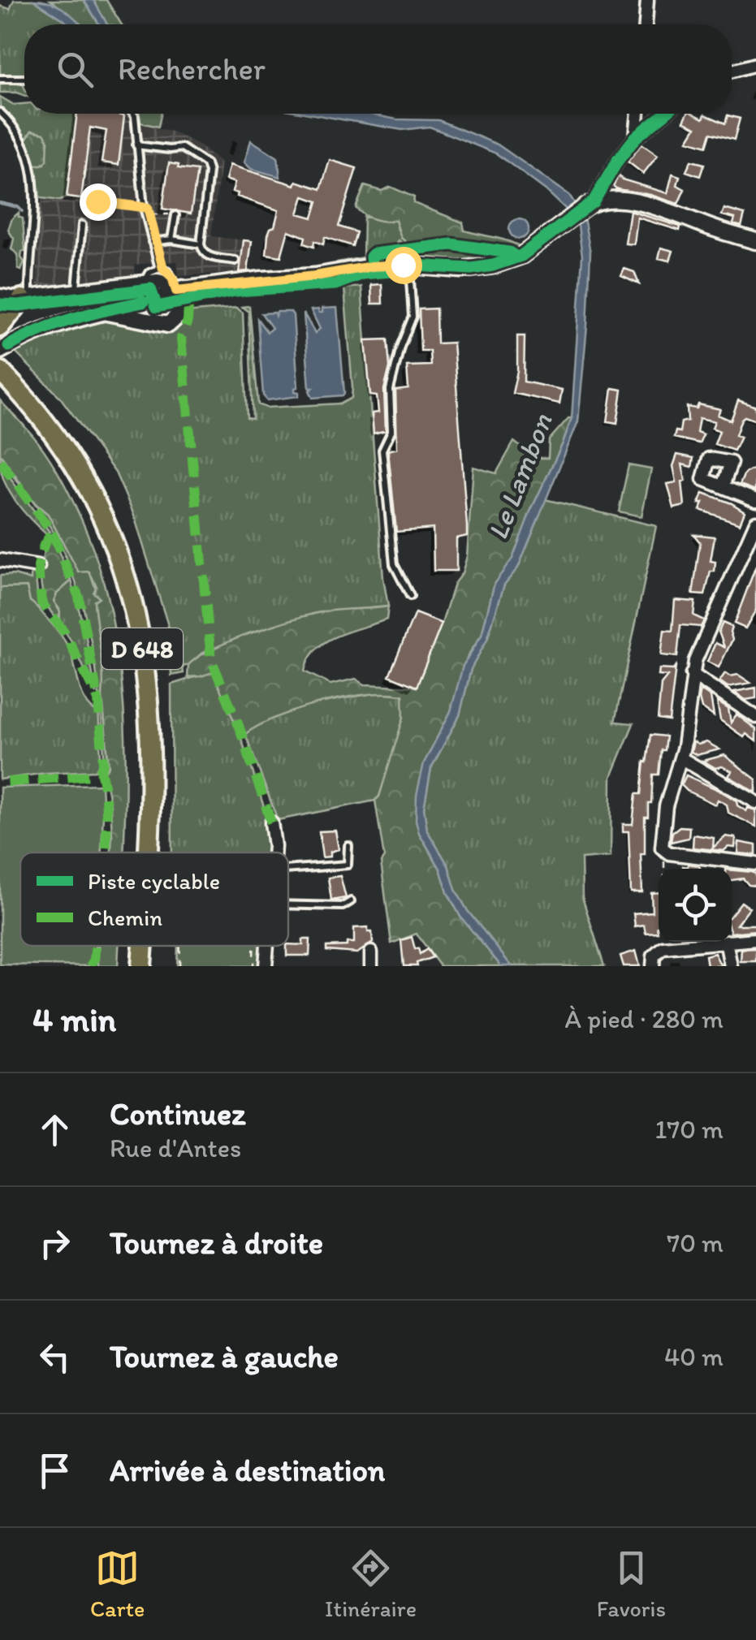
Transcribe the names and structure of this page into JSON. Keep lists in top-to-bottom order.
{
  "streets": {
    "highway": ["D 648"]
  },
  "water": ["Le Lambon"],
  "legend": ["Piste cyclable", "Chemin"],
  "page": {
    "search": "Rechercher",
    "heading": ["4 min", "À pied · 280 m"],
    "list": [
      ["Continuez", "Rue d'Antes", "170 m"],
      ["Tournez à droite", "70 m"],
      ["Tournez à gauche", "40 m"],
      "Arrivée à destination"
    ],
    "nav": ["Carte", "Itinéraire", "Favoris"]
  }
}
